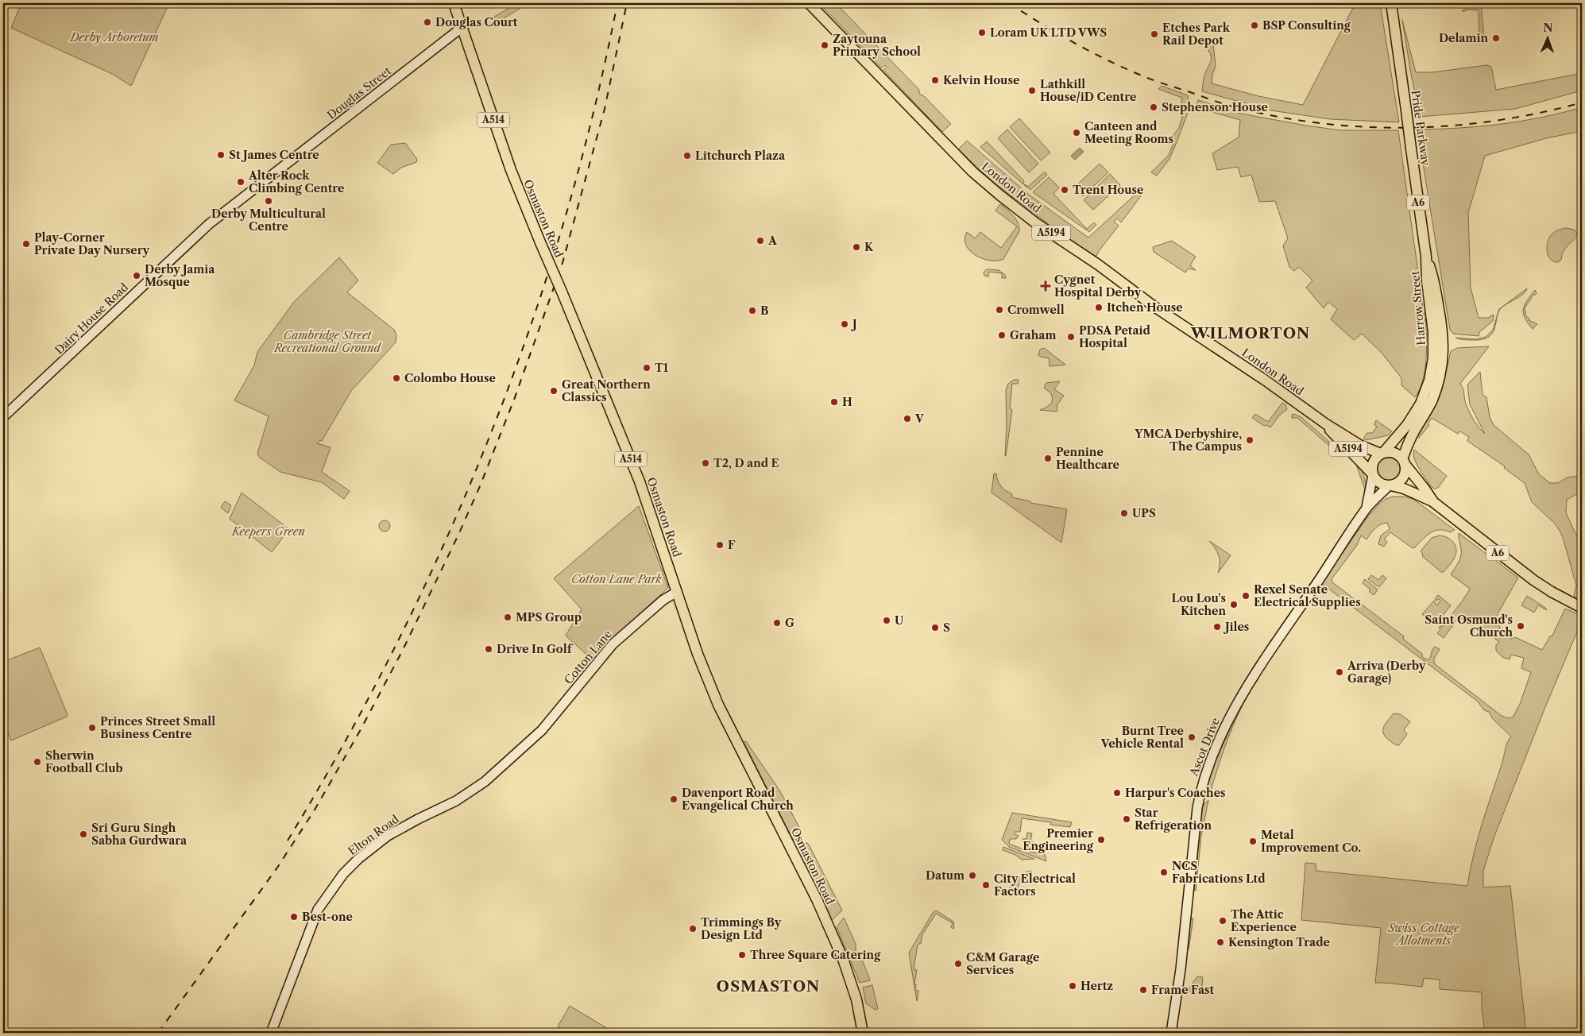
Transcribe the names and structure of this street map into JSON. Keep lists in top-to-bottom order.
{
  "streets": {
    "main road": [
      "A514",
      "Pride Parkway",
      "London Road",
      "A6",
      "Osmaston Road",
      "A5194",
      "Harrow Street"
    ],
    "street": [
      "Douglas Street",
      "Dairy House Road",
      "Cotton Lane",
      "Ascot Drive",
      "Elton Road"
    ]
  },
  "crossings": [
    ["Douglas Street", "Osmaston Road"],
    ["Douglas Street", "Dairy House Road"],
    ["Pride Parkway", "Harrow Street"],
    ["London Road", "A6"],
    ["London Road", "Harrow Street"],
    ["London Road", "Ascot Drive"],
    ["A6", "Harrow Street"],
    ["A6", "Ascot Drive"],
    ["Osmaston Road", "Cotton Lane"],
    ["Harrow Street", "Ascot Drive"],
    ["Cotton Lane", "Elton Road"]
  ],
  "districts": ["WILMORTON", "OSMASTON"],
  "parks": [
    "Derby Arboretum",
    "Cambridge Street Recreational Ground",
    "Keepers Green",
    "Cotton Lane Park",
    "Swiss Cottage Allotments"
  ],
  "places": {
    "other": [
      "Douglas Court",
      "BSP Consulting",
      "Loram UK LTD VWS",
      "Etches Park Rail Depot",
      "Delamin",
      "Zaytouna Primary School",
      "Kelvin House",
      "Lathkill House/iD Centre",
      "Stephenson House",
      "Canteen and Meeting Rooms",
      "St James Centre",
      "Litchurch Plaza",
      "Alter Rock Climbing Centre",
      "Trent House",
      "Derby Multicultural Centre",
      "A",
      "Play-Corner Private Day Nursery",
      "K",
      "Derby Jamia Mosque",
      "Itchen House",
      "Cromwell",
      "B",
      "J",
      "Graham",
      "PDSA Petaid Hospital",
      "T1",
      "Colombo House",
      "Great Northern Classics",
      "H",
      "V",
      "YMCA Derbyshire, The Campus",
      "Pennine Healthcare",
      "T2, D and E",
      "UPS",
      "F",
      "Rexel Senate Electrical Supplies",
      "Lou Lou's Kitchen",
      "MPS Group",
      "U",
      "G",
      "Saint Osmund's Church",
      "Jiles",
      "S",
      "Drive In Golf",
      "Arriva (Derby Garage)",
      "Princes Street Small Business Centre",
      "Burnt Tree Vehicle Rental",
      "Sherwin Football Club",
      "Harpur's Coaches",
      "Davenport Road Evangelical Church",
      "Star Refrigeration",
      "Sri Guru Singh Sabha Gurdwara",
      "Premier Engineering",
      "Metal Improvement Co.",
      "NCS Fabrications Ltd",
      "Datum",
      "City Electrical Factors",
      "Best-one",
      "The Attic Experience",
      "Trimmings By Design Ltd",
      "Kensington Trade",
      "Three Square Catering",
      "C&M Garage Services",
      "Hertz",
      "Frame Fast"
    ],
    "health": ["Cygnet Hospital Derby"]
  },
  "north": "top"
}
